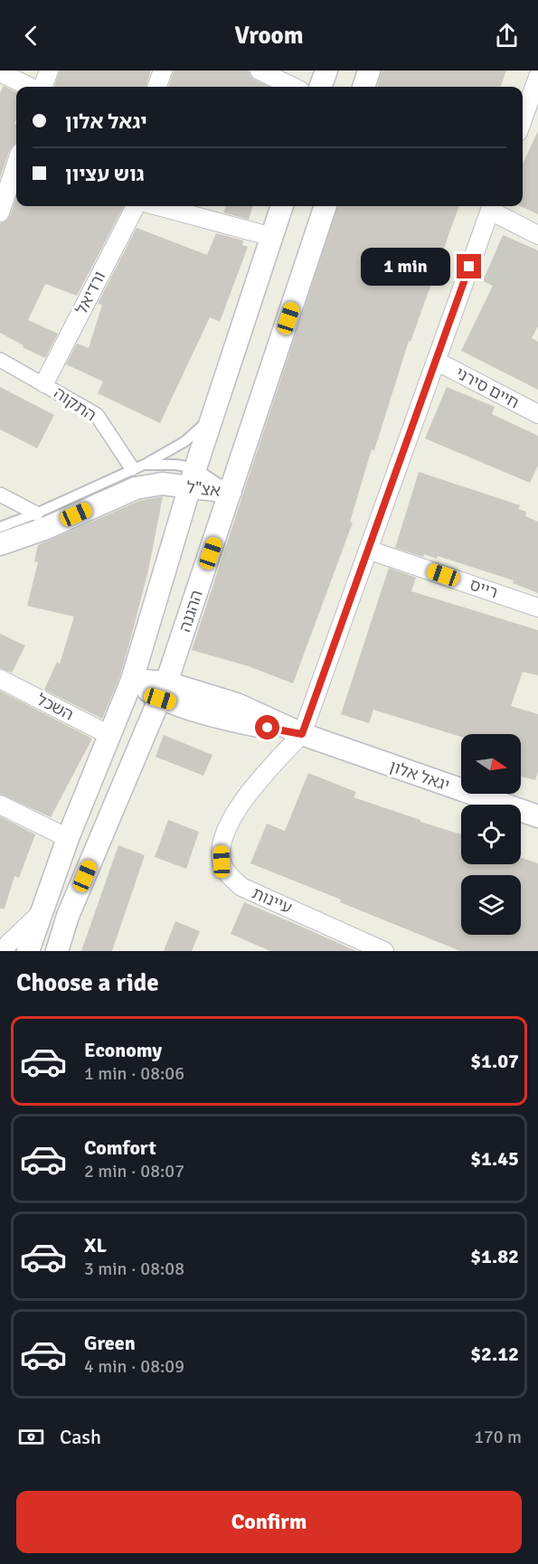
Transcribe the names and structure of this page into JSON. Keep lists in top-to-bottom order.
{
  "streets": {
    "street": [
      "ורדיאל",
      "חיים סירני",
      "התקוה",
      "אצ\"ל",
      "רייס",
      "ההגנה",
      "השכל",
      "יגאל אלון",
      "עיינות"
    ]
  },
  "crossings": [
    ["ורדיאל", "התקוה"],
    ["התקוה", "אצ\"ל"],
    ["אצ\"ל", "ההגנה"],
    ["ההגנה", "יגאל אלון"],
    ["יגאל אלון", "עיינות"]
  ],
  "north": "right",
  "page": {
    "header": "Vroom",
    "banner": ["יגאל אלון", "גוש עציון"],
    "bubble": "1 min",
    "heading": "Choose a ride",
    "list": [
      {
        "name": "Economy",
        "note": "1 min · 08:06",
        "value": "$1.07"
      },
      {
        "name": "Comfort",
        "note": "2 min · 08:07",
        "value": "$1.45"
      },
      {
        "name": "XL",
        "note": "3 min · 08:08",
        "value": "$1.82"
      },
      {
        "name": "Green",
        "note": "4 min · 08:09",
        "value": "$2.12"
      }
    ],
    "pay": ["Cash", "170 m"],
    "buttons": "Confirm"
  }
}
